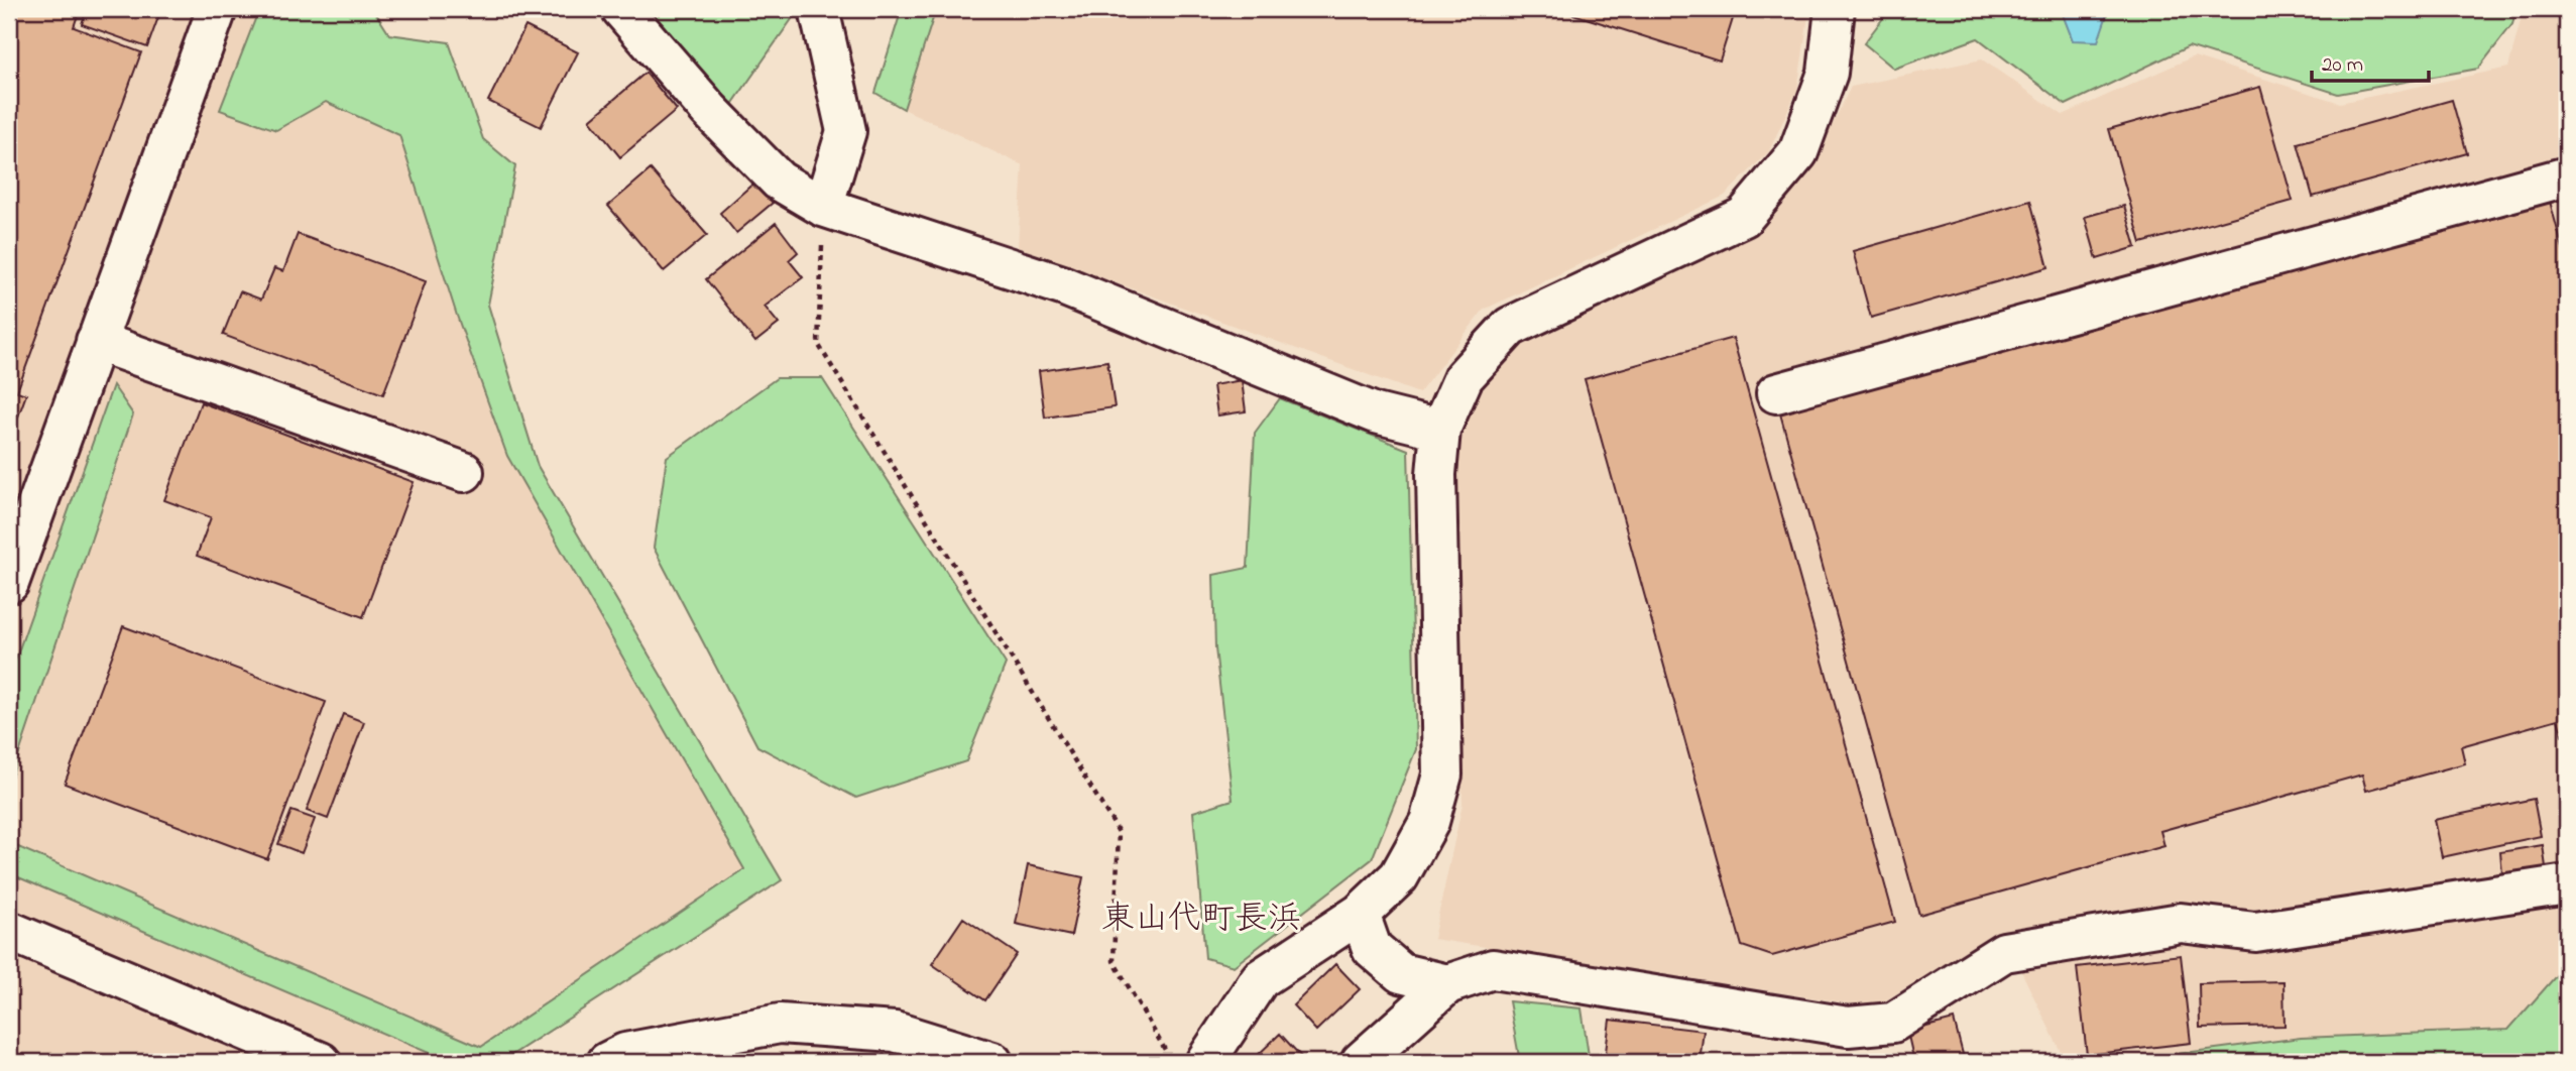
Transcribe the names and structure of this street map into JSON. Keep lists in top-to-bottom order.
{
  "districts": ["東山代町長浜"],
  "scale_bar": "20 m"
}
